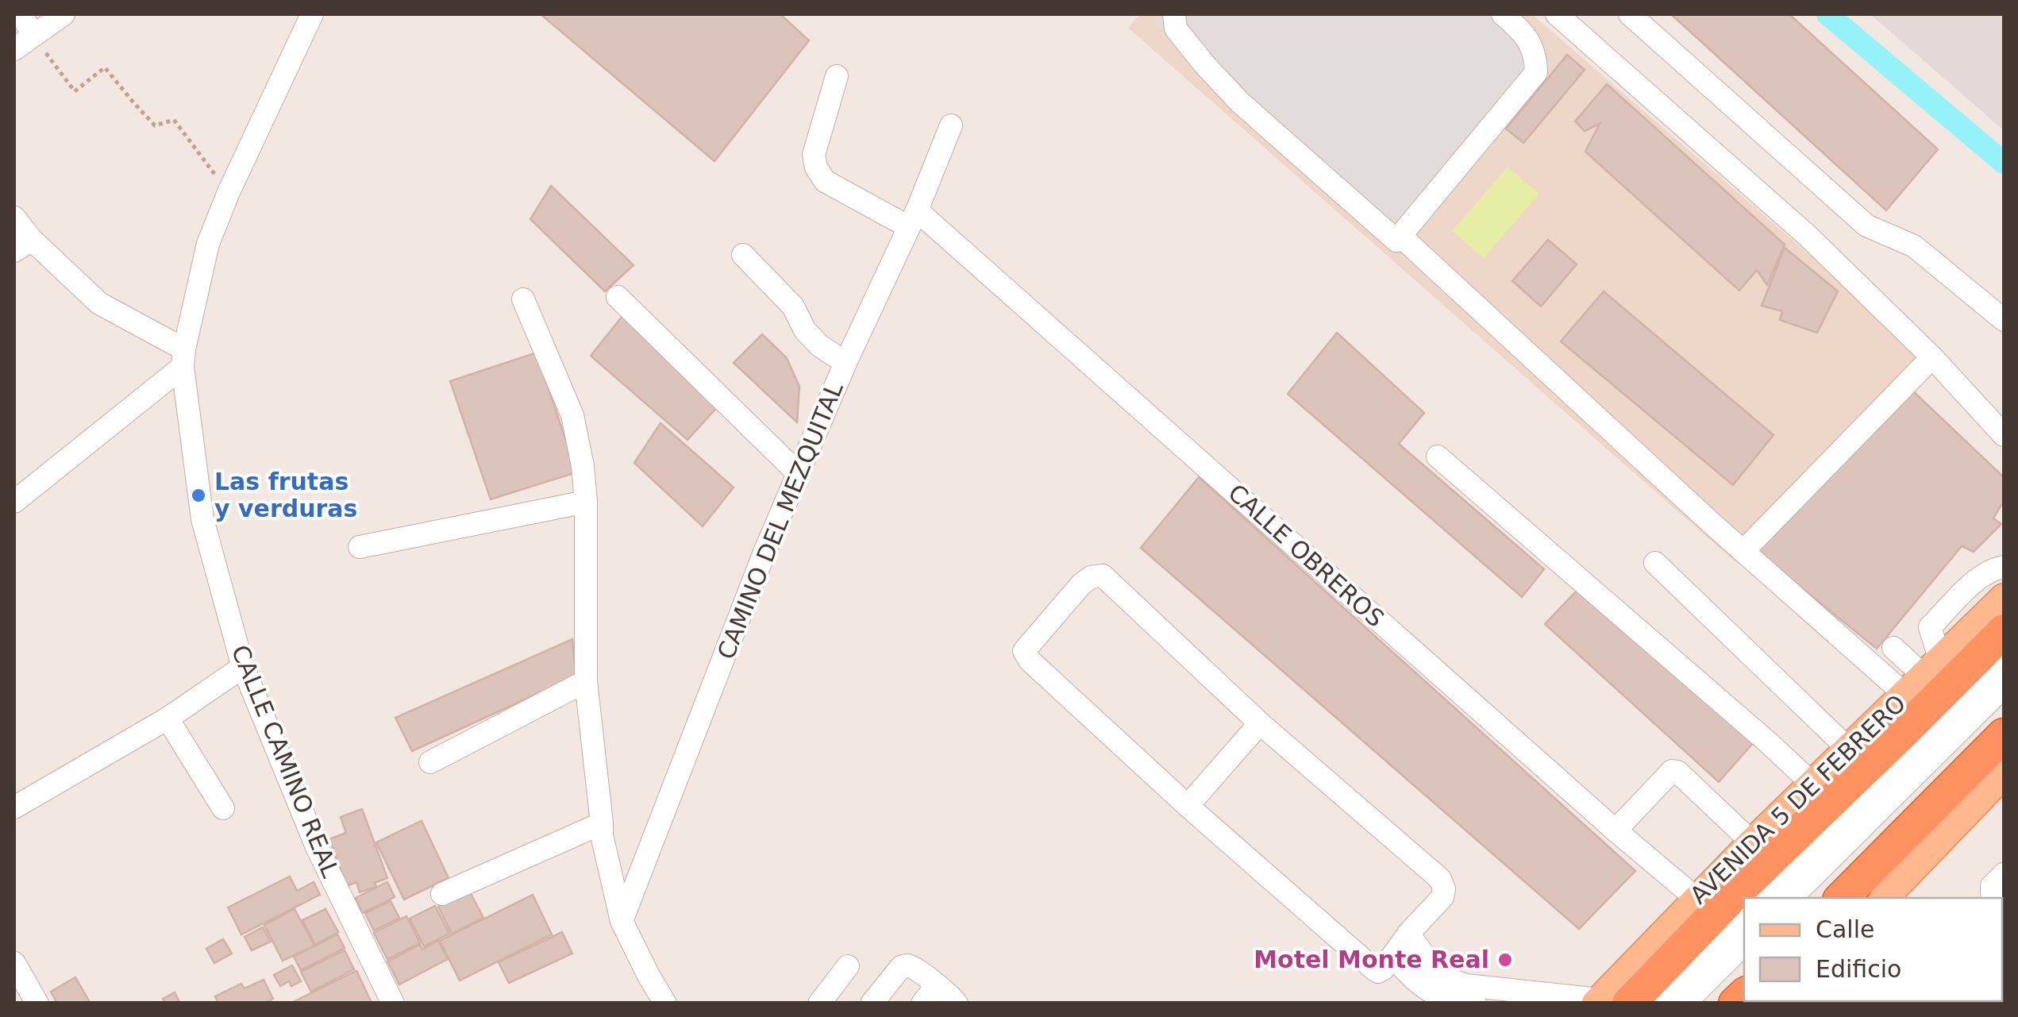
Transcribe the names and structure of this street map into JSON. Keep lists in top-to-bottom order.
{
  "streets": {
    "highway": ["AVENIDA 5 DE FEBRERO"],
    "street": ["CAMINO DEL MEZQUITAL", "CALLE OBREROS", "CALLE CAMINO REAL"]
  },
  "crossings": [
    ["CAMINO DEL MEZQUITAL", "CALLE OBREROS"],
    ["CALLE OBREROS", "AVENIDA 5 DE FEBRERO"]
  ],
  "places": ["Las frutas y verduras", "Motel Monte Real"],
  "legend": ["Calle", "Edificio"]
}
